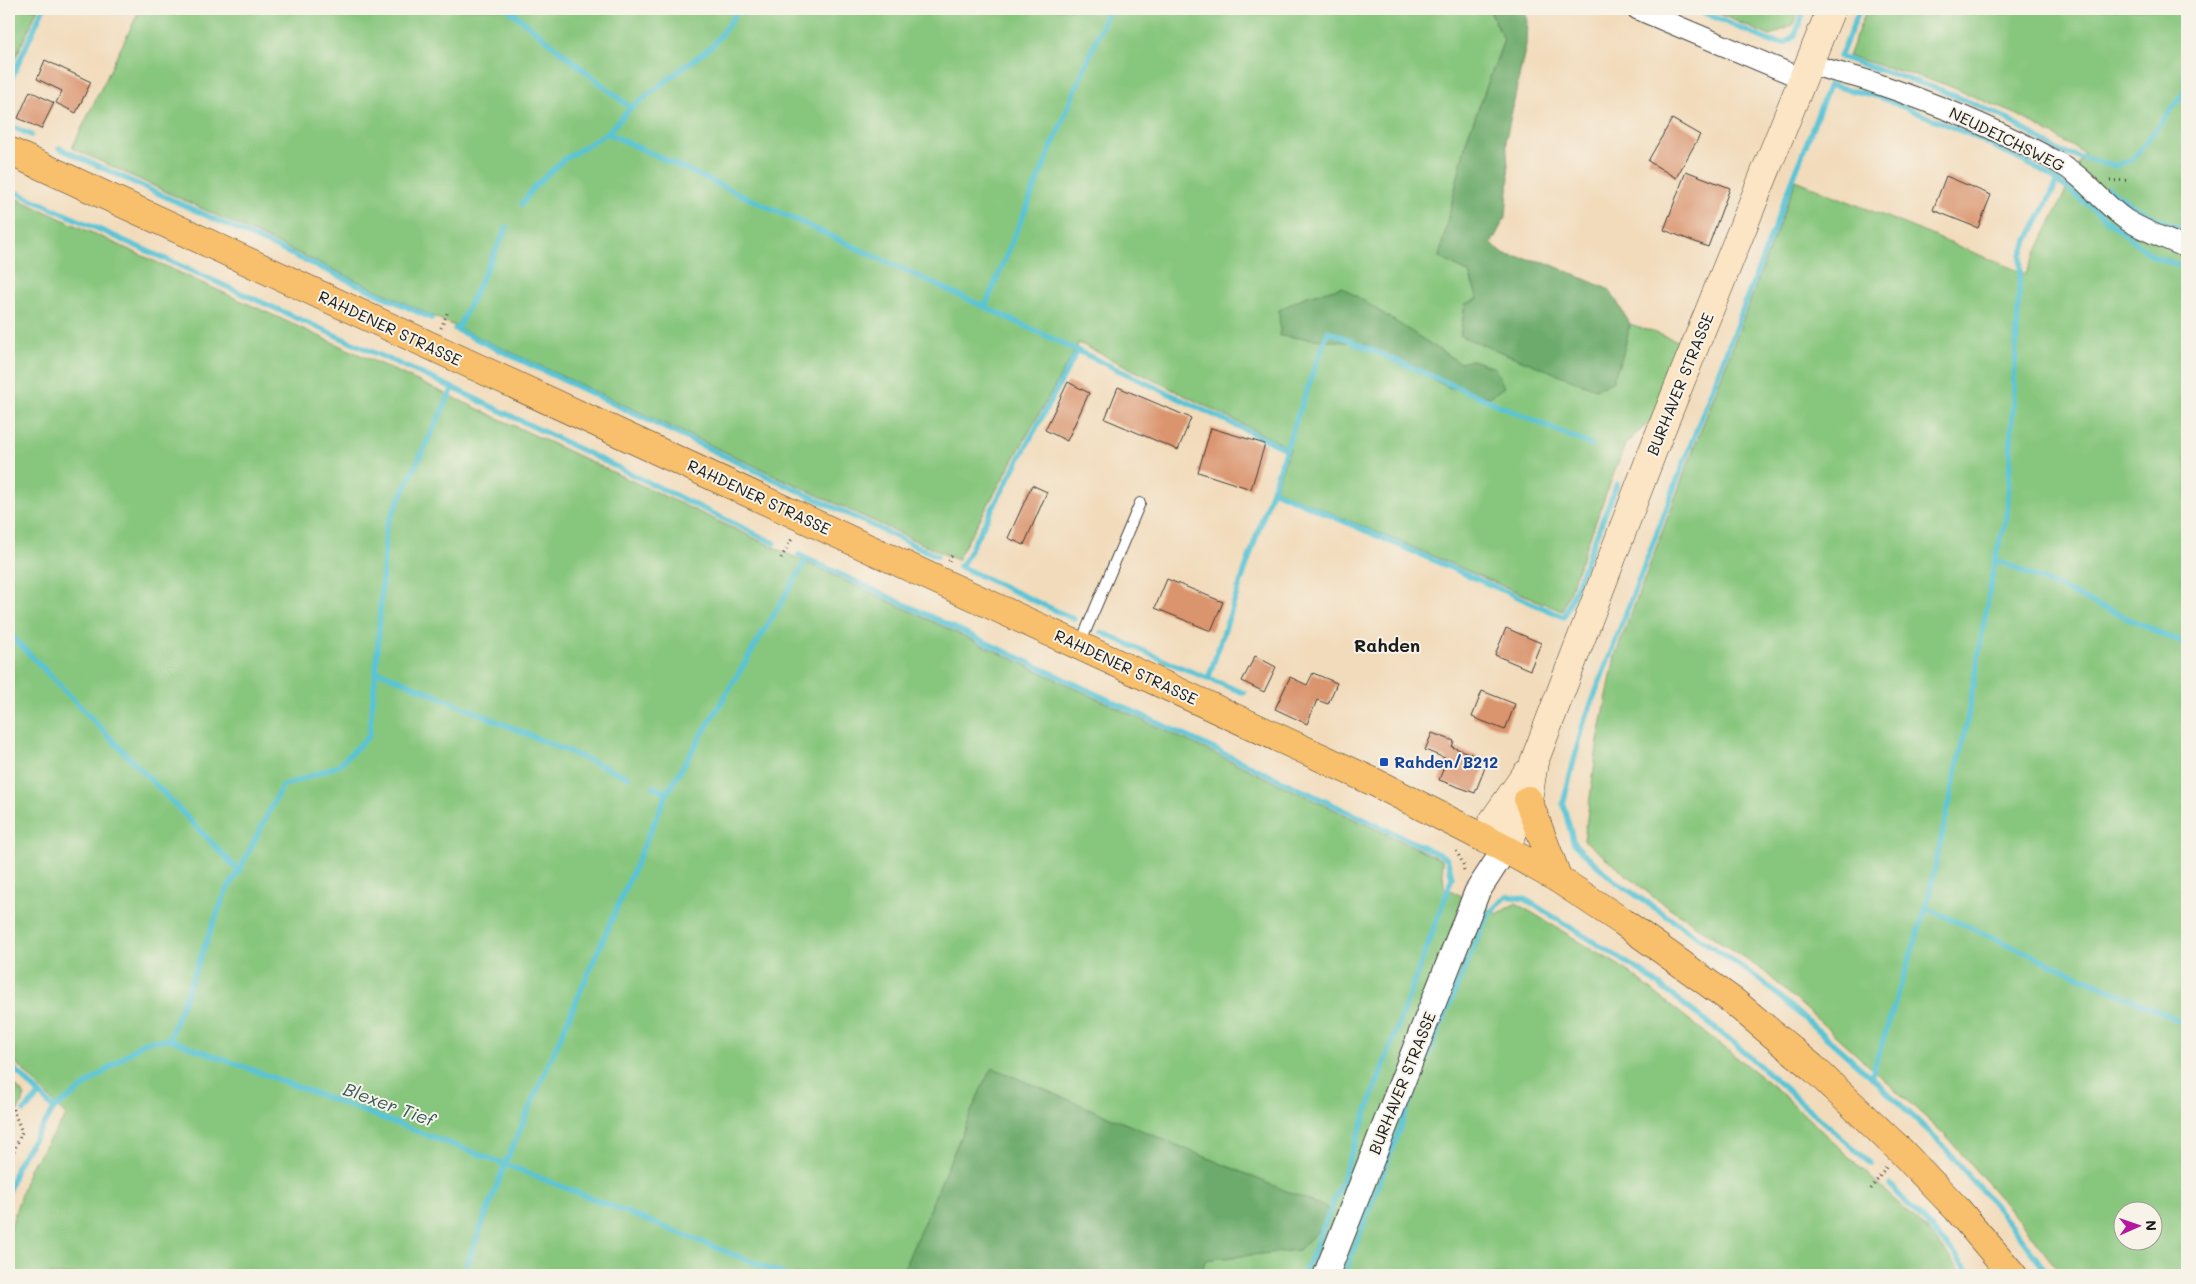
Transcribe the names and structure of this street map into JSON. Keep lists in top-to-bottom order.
{
  "streets": {
    "main road": ["RAHDENER STRASSE", "BURHAVER STRASSE"],
    "street": ["NEUDEICHSWEG"]
  },
  "crossings": [
    ["NEUDEICHSWEG", "BURHAVER STRASSE"],
    ["RAHDENER STRASSE", "BURHAVER STRASSE"]
  ],
  "districts": ["Rahden"],
  "water": ["Blexer Tief"],
  "places": {
    "transit": ["Rahden/B212"]
  },
  "north": "right"
}
